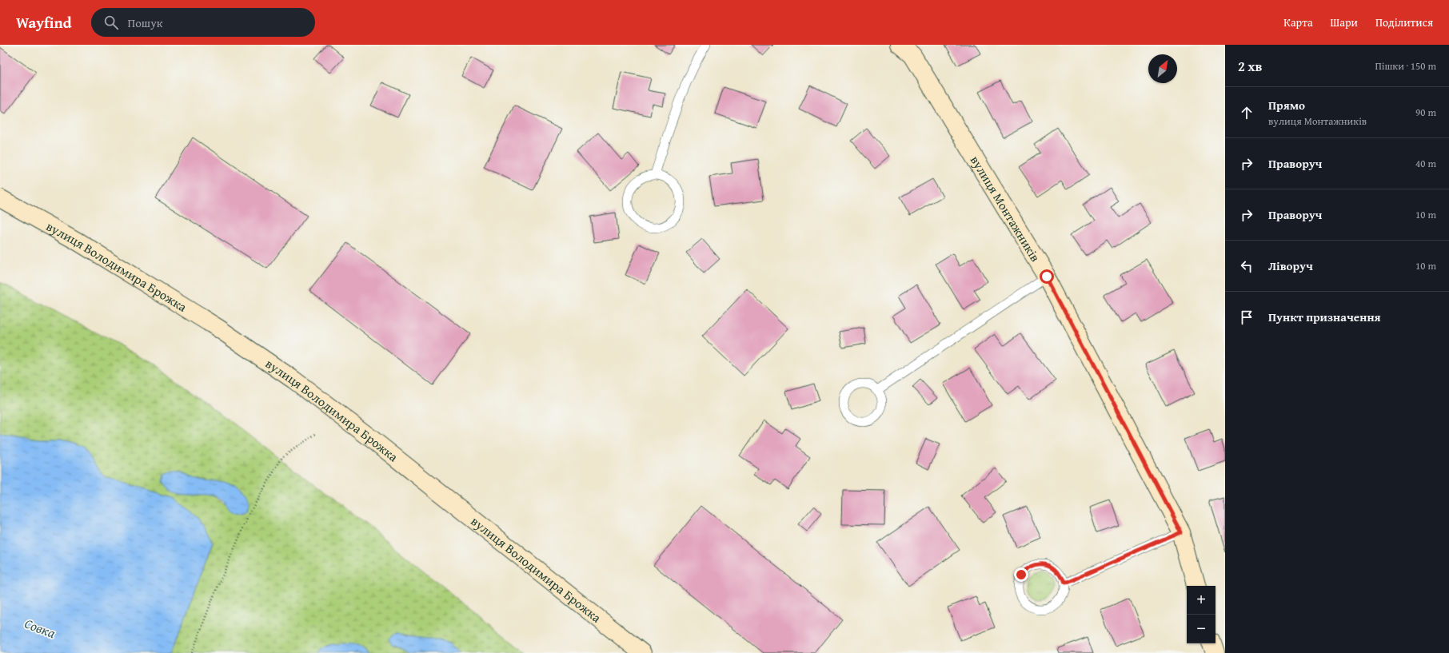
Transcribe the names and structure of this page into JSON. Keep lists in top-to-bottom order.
{
  "streets": {
    "main road": ["вулиця Монтажників", "вулиця Володимира Брожка"]
  },
  "water": ["Совка"],
  "north": "top right",
  "page": {
    "header": "Wayfind",
    "search": "Пошук",
    "nav": ["Карта", "Шари", "Поділитися"],
    "heading": ["2 хв", "Пішки · 150 m"],
    "list": [
      ["Прямо", "вулиця Монтажників", "90 m"],
      ["Праворуч", "40 m"],
      ["Праворуч", "10 m"],
      ["Ліворуч", "10 m"],
      "Пункт призначення"
    ],
    "map_buttons": ["+", "−"]
  }
}
